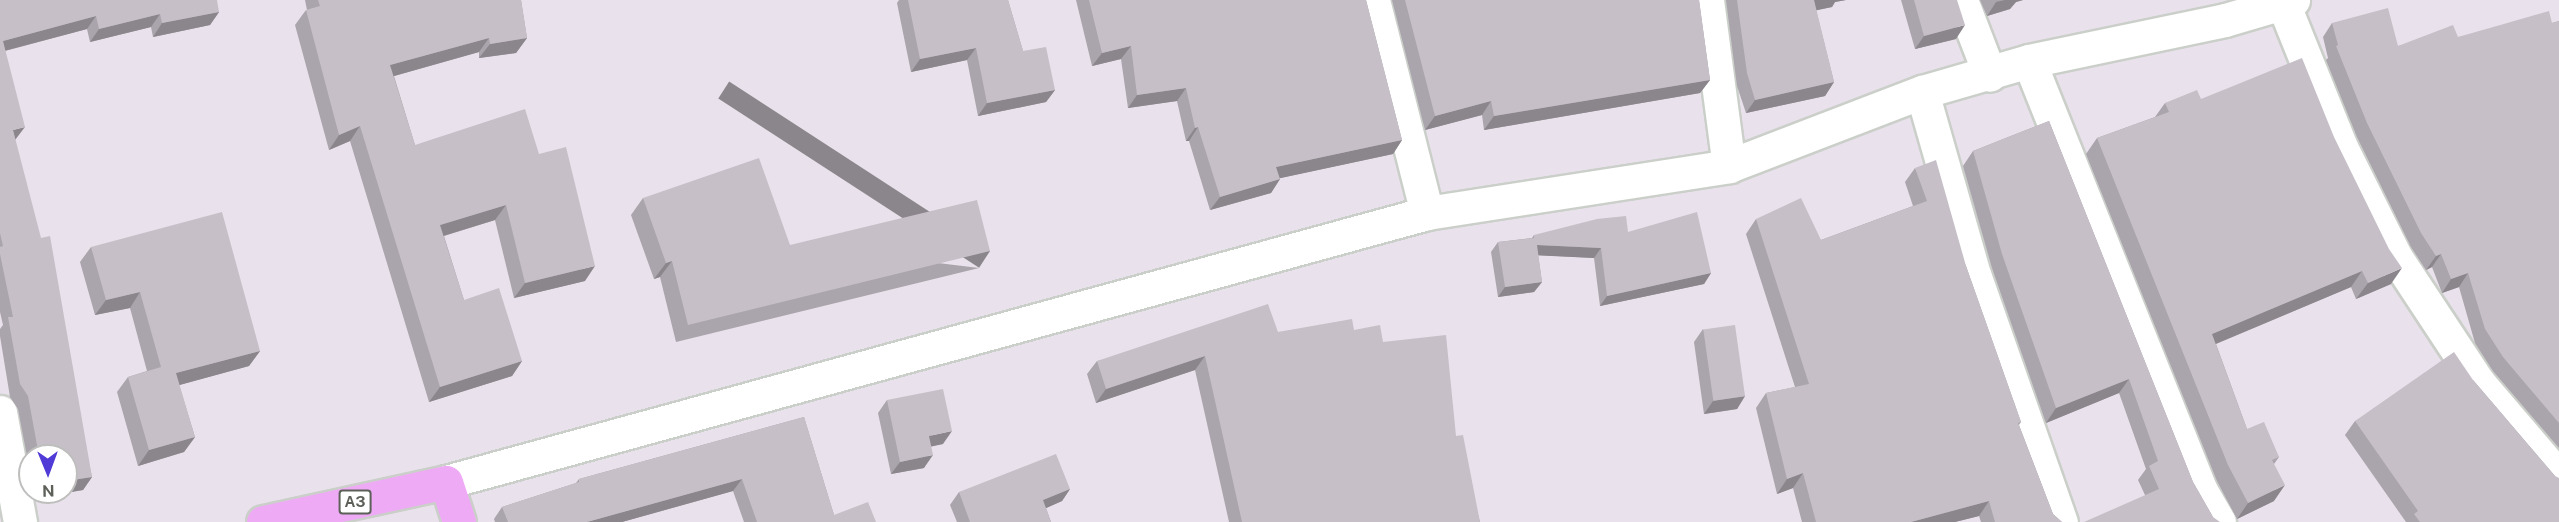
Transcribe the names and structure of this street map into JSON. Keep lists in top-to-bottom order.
{
  "streets": {
    "main road": ["A3"]
  },
  "north": "bottom"
}
